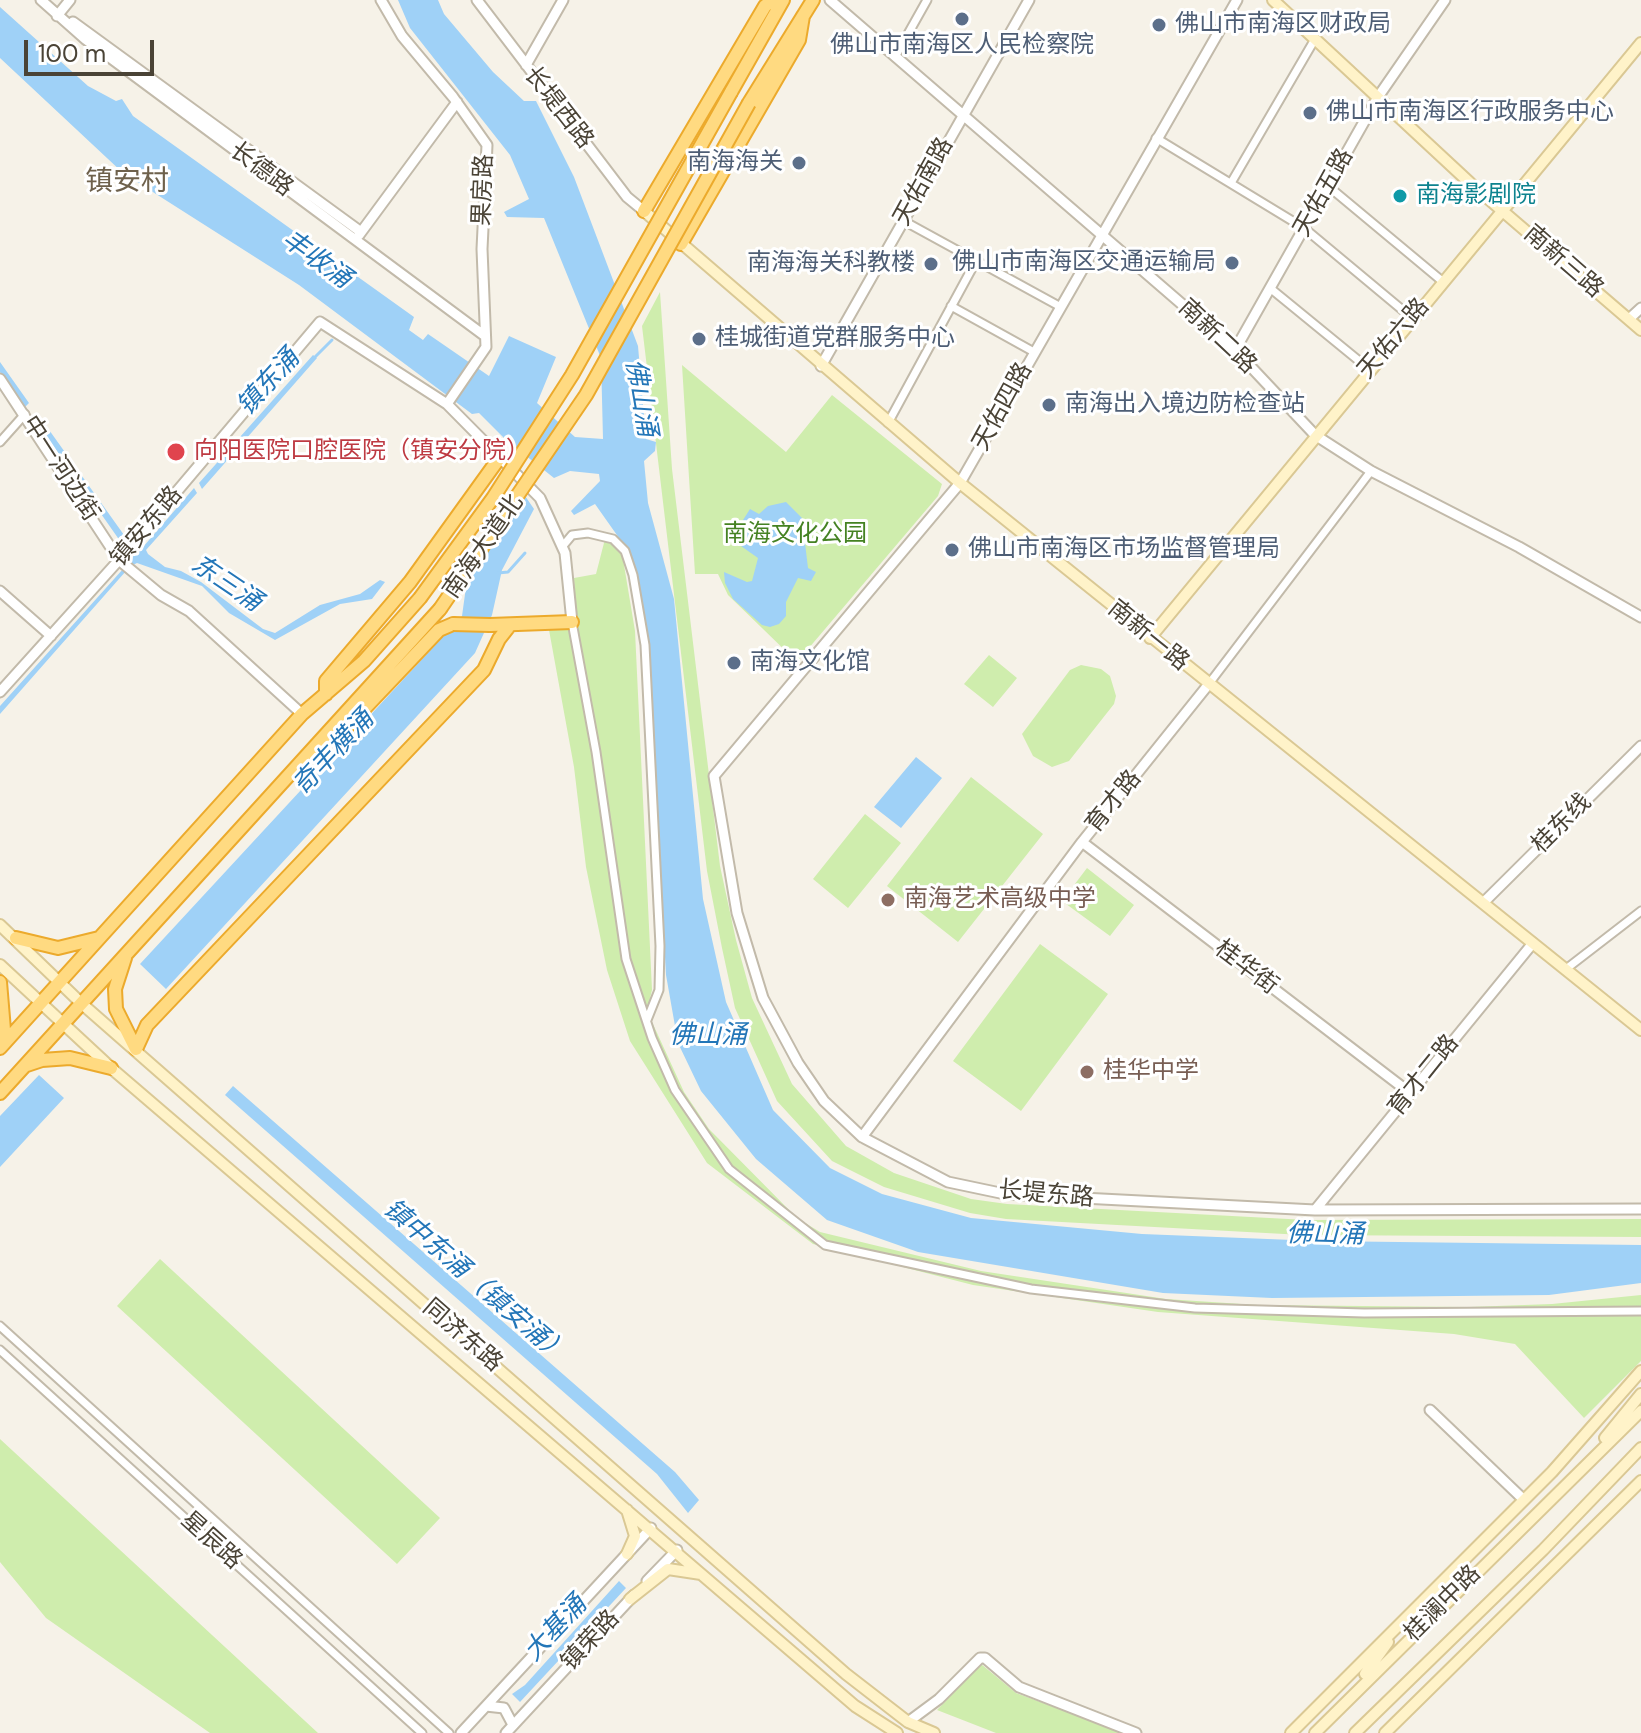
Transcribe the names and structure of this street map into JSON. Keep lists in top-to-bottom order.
{
  "streets": {
    "highway": ["南海大道北"],
    "main road": [
      "南新三路",
      "天佑六路",
      "南新一路",
      "同济东路",
      "桂澜中路"
    ],
    "street": [
      "长堤西路",
      "长德路",
      "天佑南路",
      "果房路",
      "天佑五路",
      "南新二路",
      "天佑四路",
      "中一河边街",
      "镇安东路",
      "育才路",
      "桂东线",
      "桂华街",
      "育才二路",
      "长堤东路",
      "星辰路",
      "镇荣路"
    ]
  },
  "crossings": [
    ["长堤西路", "南新一路"],
    ["长德路", "果房路"],
    ["天佑南路", "南新二路"],
    ["天佑南路", "南新一路"],
    ["果房路", "镇安东路"],
    ["天佑五路", "南新三路"],
    ["天佑五路", "南新二路"],
    ["南新三路", "天佑六路"],
    ["南新二路", "天佑六路"],
    ["南新二路", "天佑四路"],
    ["南新二路", "育才路"],
    ["天佑六路", "南新一路"],
    ["天佑四路", "南新一路"],
    ["天佑四路", "长堤东路"],
    ["中一河边街", "镇安东路"],
    ["中一河边街", "南海大道北"],
    ["南海大道北", "同济东路"],
    ["南新一路", "育才路"],
    ["南新一路", "桂东线"],
    ["南新一路", "育才二路"],
    ["育才路", "桂华街"],
    ["育才路", "长堤东路"],
    ["桂华街", "育才二路"],
    ["育才二路", "长堤东路"],
    ["同济东路", "镇荣路"]
  ],
  "districts": ["镇安村"],
  "water": [
    "丰收涌",
    "镇东涌",
    "佛山涌",
    "东三涌",
    "奇丰横涌",
    "镇中东涌（镇安涌）",
    "大基涌"
  ],
  "parks": ["南海文化公园"],
  "places": [
    "佛山市南海区人民检察院",
    "佛山市南海区财政局",
    "佛山市南海区行政服务中心",
    "南海海关",
    "南海影剧院",
    "佛山市南海区交通运输局",
    "南海海关科教楼",
    "桂城街道党群服务中心",
    "南海出入境边防检查站",
    "向阳医院口腔医院（镇安分院）",
    "佛山市南海区市场监督管理局",
    "南海文化馆",
    "南海艺术高级中学",
    "桂华中学"
  ],
  "scale_bar": "100 m"
}
